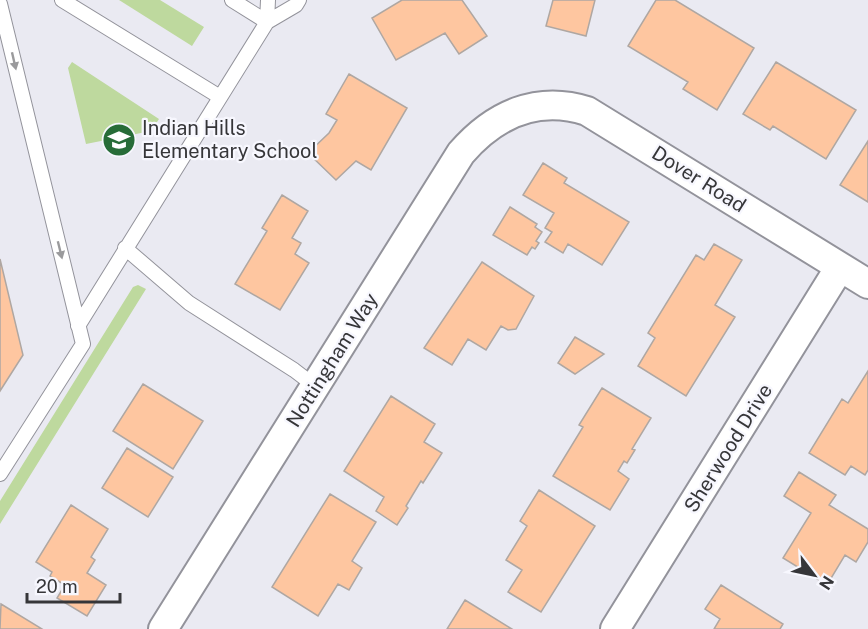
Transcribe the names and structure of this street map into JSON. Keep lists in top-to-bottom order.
{
  "streets": {
    "street": ["Dover Road", "Nottingham Way", "Sherwood Drive"]
  },
  "crossings": [
    ["Dover Road", "Nottingham Way"],
    ["Dover Road", "Sherwood Drive"]
  ],
  "places": {
    "school or university": ["Indian Hills Elementary School"]
  },
  "scale_bar": "20 m",
  "north": "bottom right"
}
